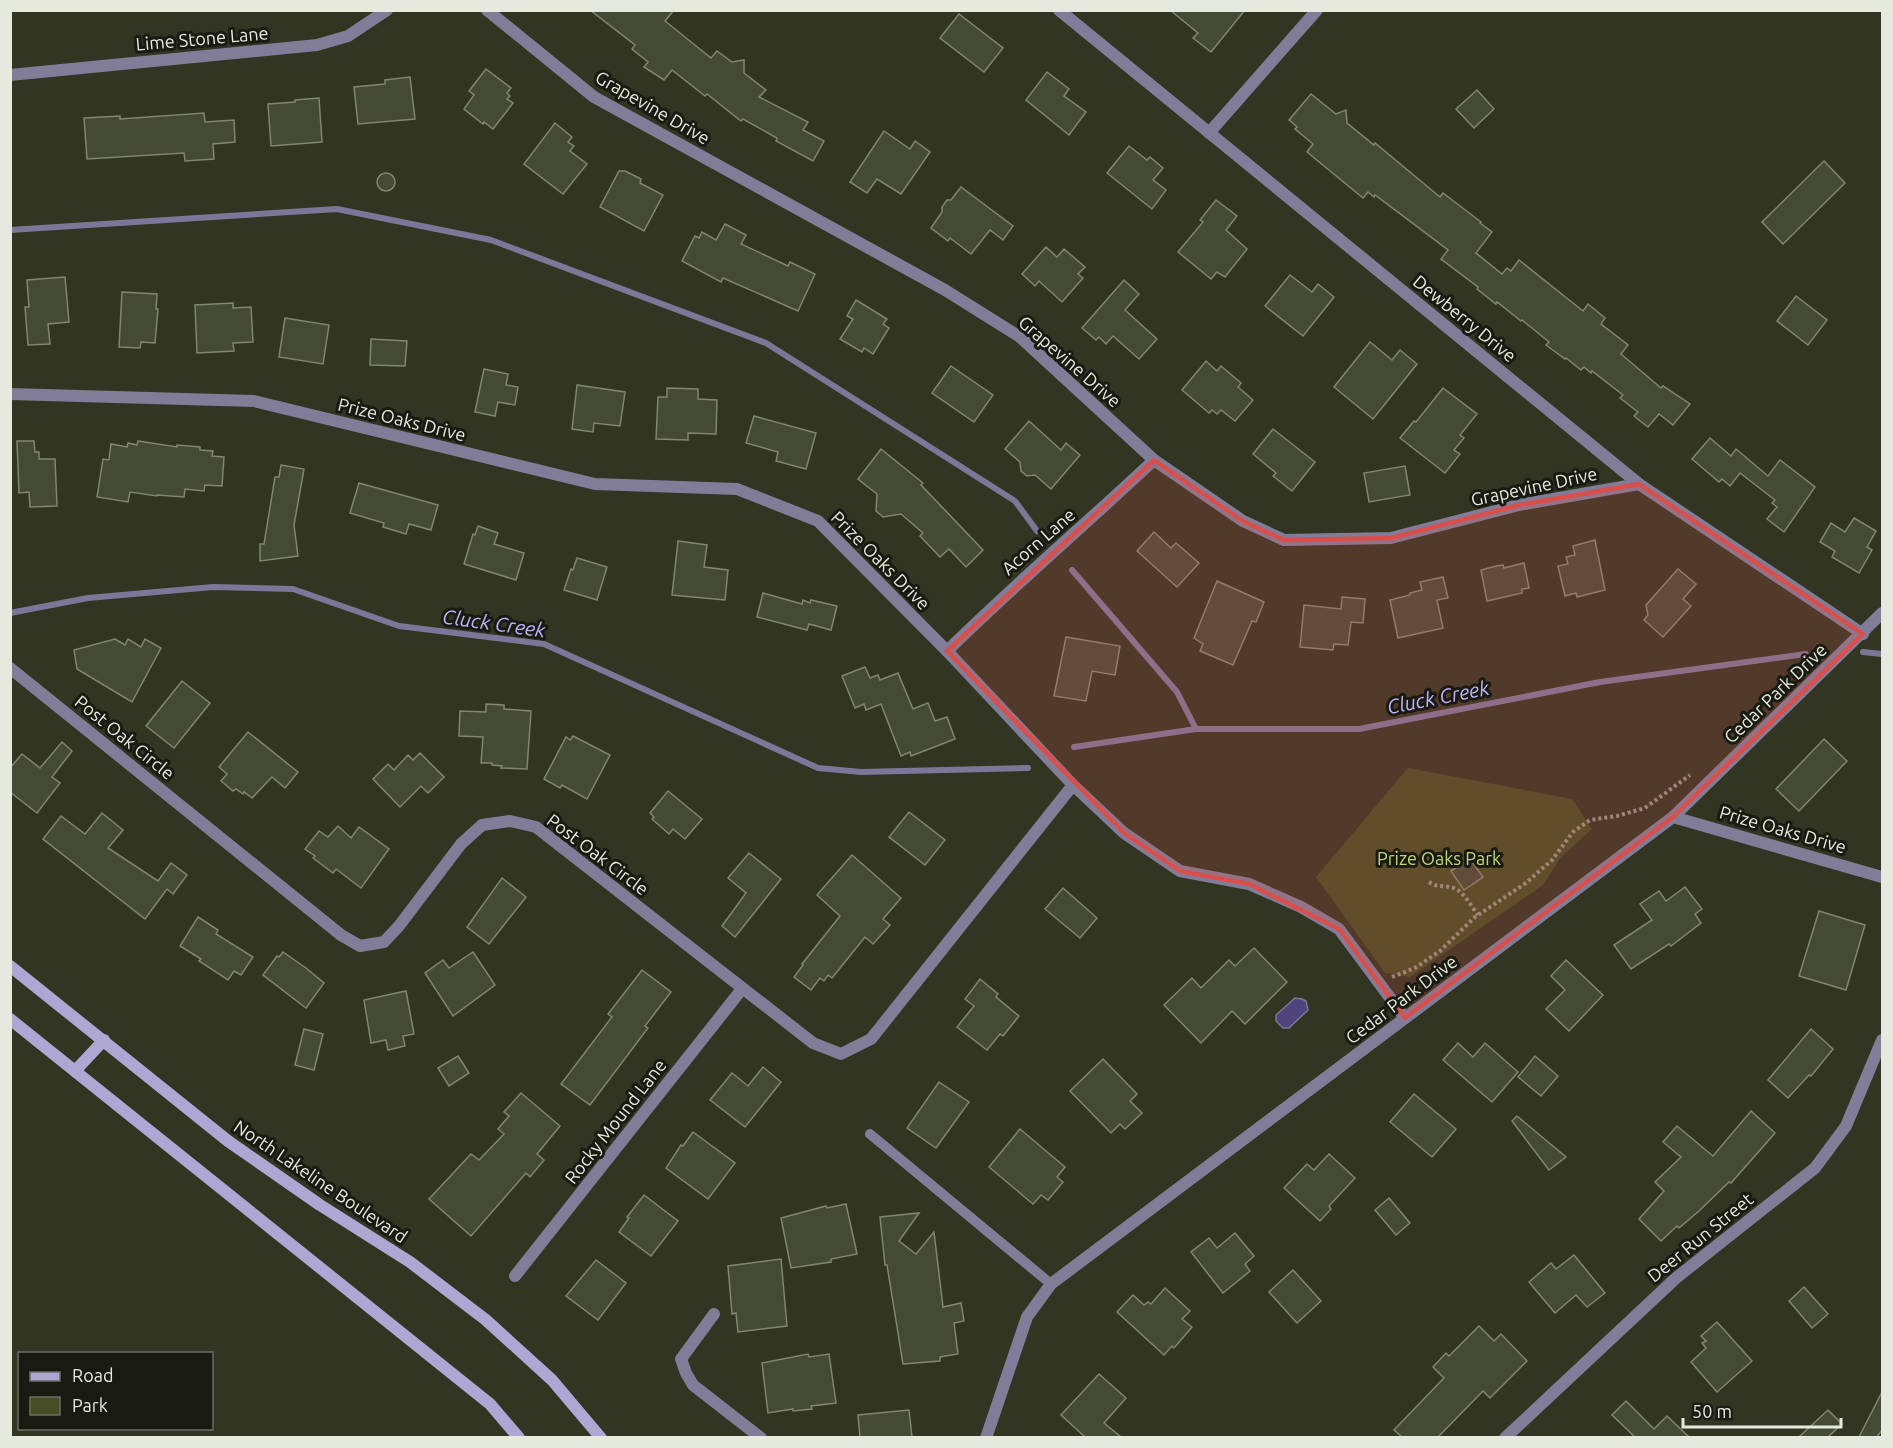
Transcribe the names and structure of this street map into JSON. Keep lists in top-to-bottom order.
{
  "streets": {
    "main road": ["North Lakeline Boulevard"],
    "street": [
      "Lime Stone Lane",
      "Grapevine Drive",
      "Dewberry Drive",
      "Prize Oaks Drive",
      "Acorn Lane",
      "Cedar Park Drive",
      "Post Oak Circle",
      "Rocky Mound Lane",
      "Deer Run Street"
    ]
  },
  "crossings": [
    ["Grapevine Drive", "Dewberry Drive"],
    ["Grapevine Drive", "Acorn Lane"],
    ["Dewberry Drive", "Cedar Park Drive"],
    ["Prize Oaks Drive", "Acorn Lane"],
    ["Prize Oaks Drive", "Cedar Park Drive"],
    ["Prize Oaks Drive", "Post Oak Circle"],
    ["Post Oak Circle", "Rocky Mound Lane"]
  ],
  "water": ["Cluck Creek"],
  "parks": ["Prize Oaks Park"],
  "legend": ["Road", "Park"],
  "scale_bar": "50 m"
}
